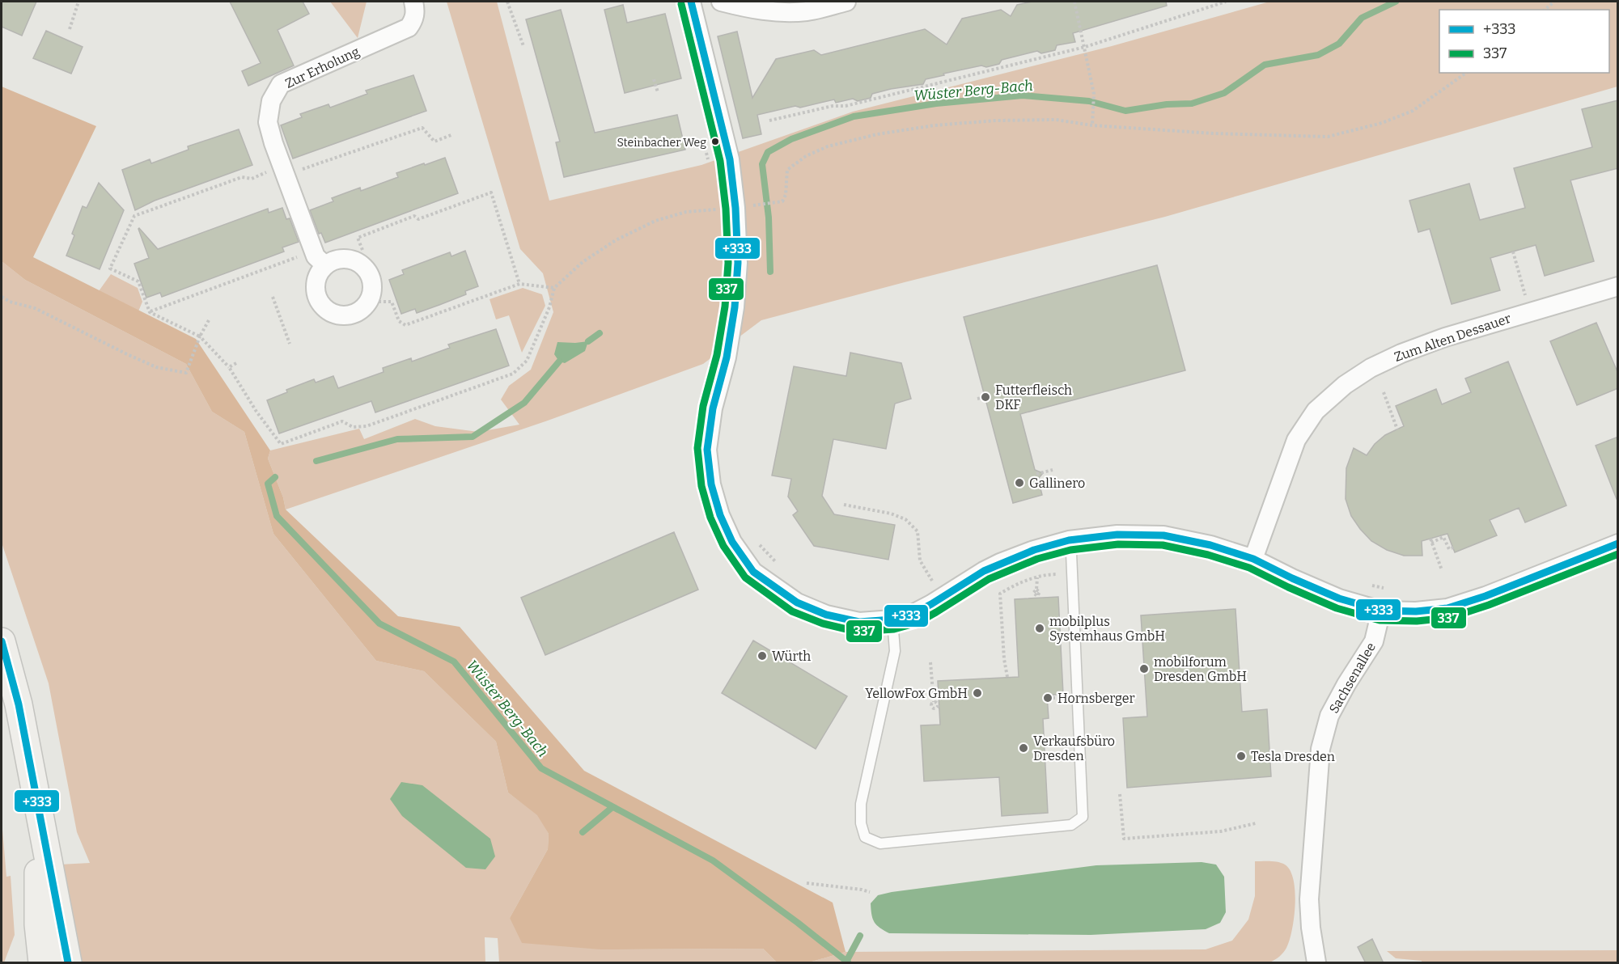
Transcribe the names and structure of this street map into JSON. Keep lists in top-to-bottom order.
{
  "streets": {
    "street": ["Zur Erholung", "Zum Alten Dessauer", "Sachsenallee"]
  },
  "water": ["Wüster Berg-Bach"],
  "places": [
    "Steinbacher Weg",
    "Futterfleisch DKF",
    "Gallinero",
    "mobilplus Systemhaus GmbH",
    "Würth",
    "mobilforum Dresden GmbH",
    "YellowFox GmbH",
    "Hornsberger",
    "Verkaufsbüro Dresden",
    "Tesla Dresden"
  ],
  "lines": ["transit line +333", "transit line 337"],
  "legend": ["+333", "337"]
}
